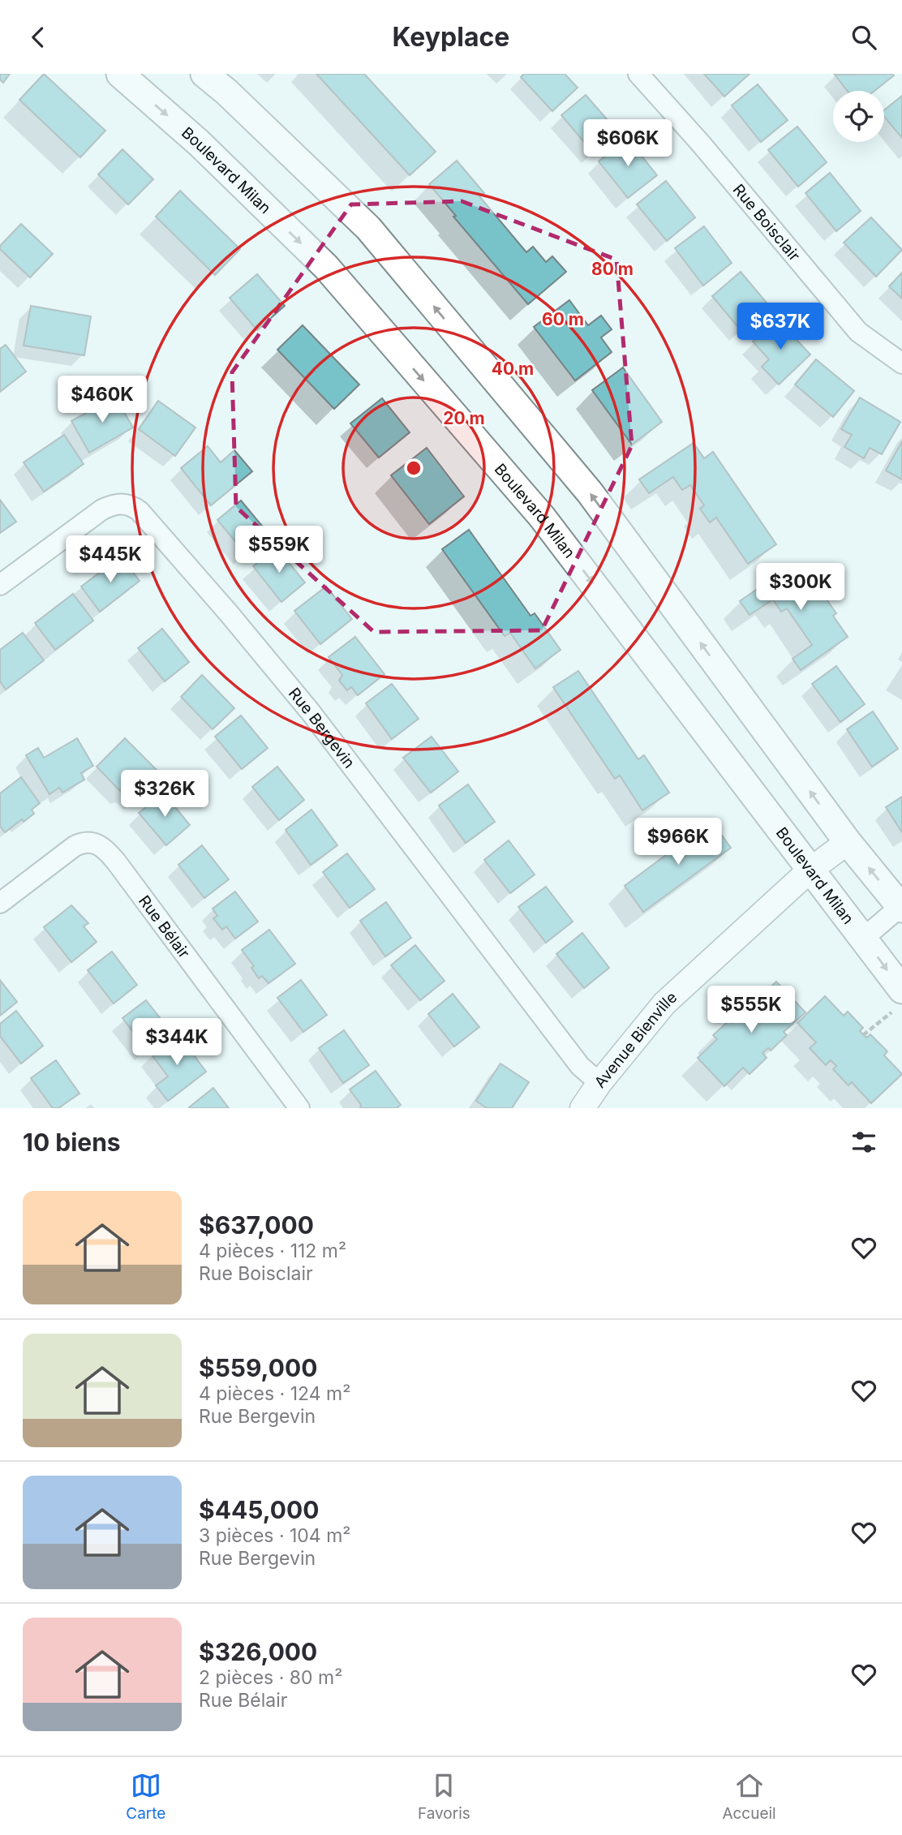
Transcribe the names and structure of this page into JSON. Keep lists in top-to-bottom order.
{
  "streets": {
    "main road": ["Boulevard Milan"],
    "street": [
      "Rue Boisclair",
      "Rue Bergevin",
      "Rue Bélair",
      "Avenue Bienville"
    ]
  },
  "crossings": [
    ["Boulevard Milan", "Avenue Bienville"],
    ["Rue Bergevin", "Avenue Bienville"]
  ],
  "page": {
    "header": "Keyplace",
    "price": [
      "$606K",
      "$637K",
      "$460K",
      "$559K",
      "$445K",
      "$300K",
      "$326K",
      "$966K",
      "$555K",
      "$344K"
    ],
    "heading": "10 biens",
    "list": [
      {
        "name": "$637,000",
        "note": "4 pièces · 112 m² · Rue Boisclair"
      },
      {
        "name": "$559,000",
        "note": "4 pièces · 124 m² · Rue Bergevin"
      },
      {
        "name": "$445,000",
        "note": "3 pièces · 104 m² · Rue Bergevin"
      },
      {
        "name": "$326,000",
        "note": "2 pièces · 80 m² · Rue Bélair"
      }
    ],
    "tabs": ["Carte", "Favoris", "Accueil"]
  },
  "rings": [
    "80 m",
    "60 m",
    "40 m",
    "20 m"
  ]
}
